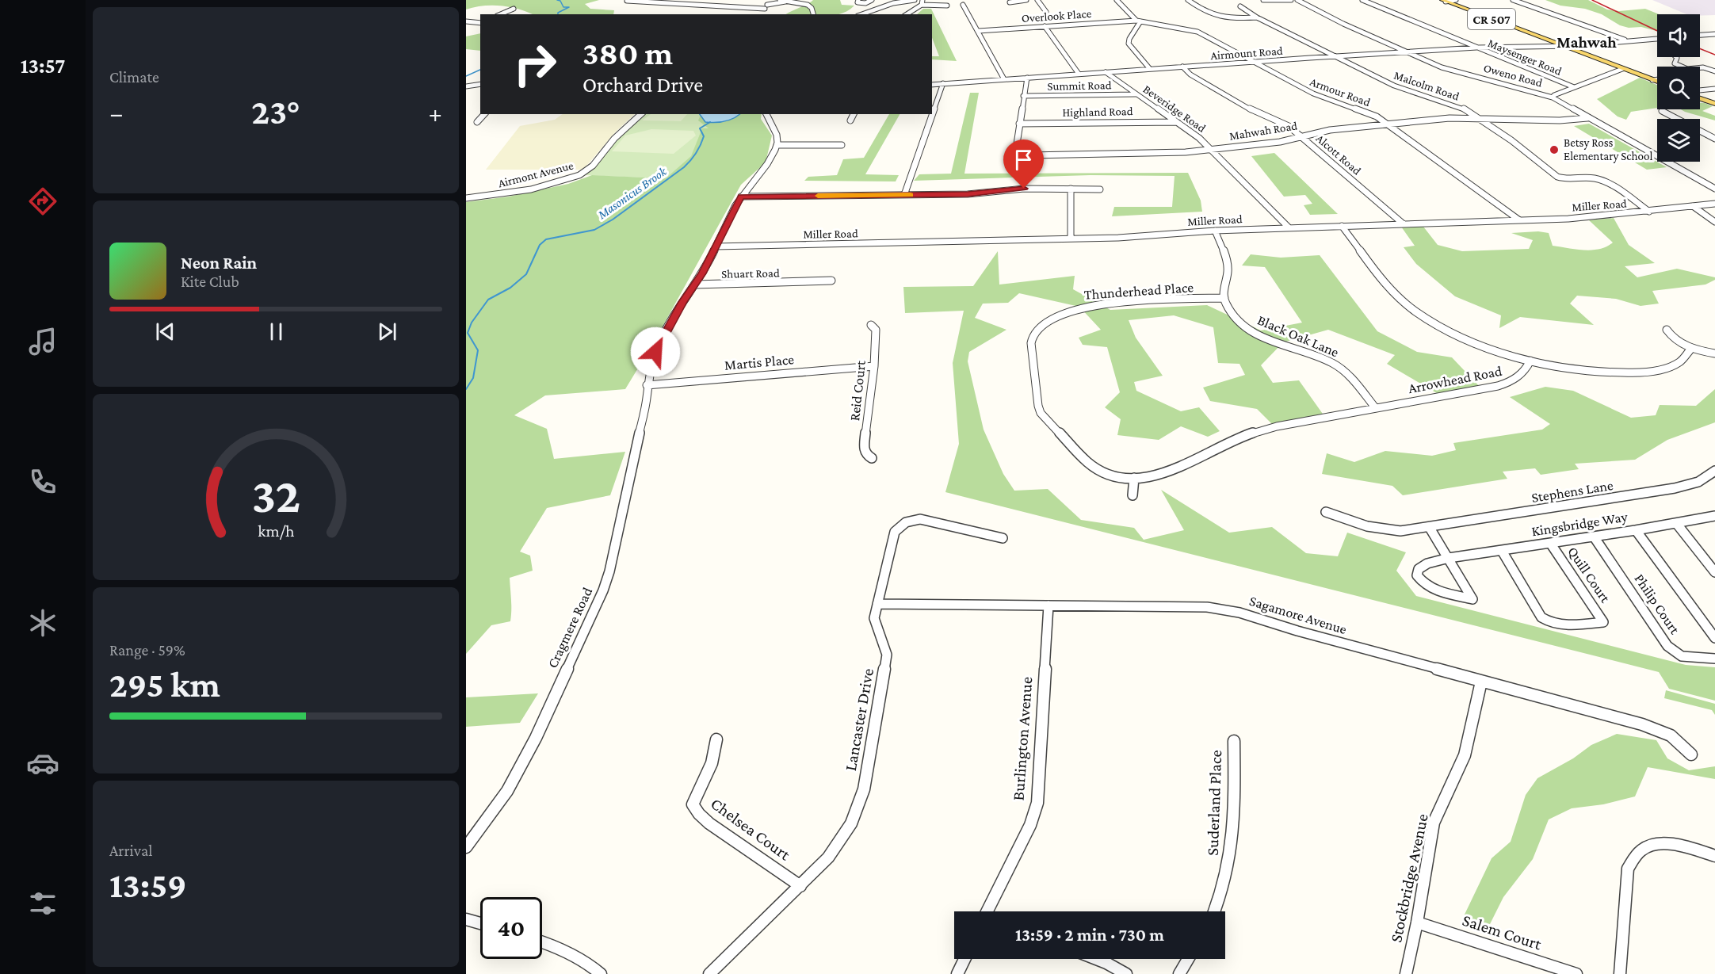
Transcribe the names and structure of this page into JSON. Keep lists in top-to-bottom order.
{
  "streets": {
    "main road": ["CR 507"],
    "street": [
      "Overlook Place",
      "Airmount Road",
      "Maysenger Road",
      "Oweno Road",
      "Summit Road",
      "Malcolm Road",
      "Armour Road",
      "Beveridge Road",
      "Highland Road",
      "Mahwah Road",
      "Alcott Road",
      "Airmont Avenue",
      "Miller Road",
      "Shuart Road",
      "Thunderhead Place",
      "Black Oak Lane",
      "Martis Place",
      "Arrowhead Road",
      "Reid Court",
      "Stephens Lane",
      "Kingsbridge Way",
      "Quill Court",
      "Philip Court",
      "Sagamore Avenue",
      "Cragmere Road",
      "Lancaster Drive",
      "Burlington Avenue",
      "Suderland Place",
      "Chelsea Court",
      "Stockbridge Avenue",
      "Salem Court"
    ]
  },
  "crossings": [
    ["Overlook Place", "Armour Road"],
    ["CR 507", "Airmount Road"],
    ["Airmount Road", "Maysenger Road"],
    ["Airmount Road", "Oweno Road"],
    ["Airmount Road", "Malcolm Road"],
    ["Airmount Road", "Armour Road"],
    ["Airmount Road", "Beveridge Road"],
    ["Airmount Road", "Mahwah Road"],
    ["Airmount Road", "Alcott Road"],
    ["Oweno Road", "Mahwah Road"],
    ["Summit Road", "Beveridge Road"],
    ["Summit Road", "Mahwah Road"],
    ["Malcolm Road", "Mahwah Road"],
    ["Malcolm Road", "Miller Road"],
    ["Armour Road", "Mahwah Road"],
    ["Armour Road", "Miller Road"],
    ["Beveridge Road", "Highland Road"],
    ["Beveridge Road", "Mahwah Road"],
    ["Beveridge Road", "Miller Road"],
    ["Highland Road", "Mahwah Road"],
    ["Mahwah Road", "Alcott Road"],
    ["Alcott Road", "Miller Road"],
    ["Miller Road", "Cragmere Road"],
    ["Shuart Road", "Cragmere Road"],
    ["Thunderhead Place", "Black Oak Lane"],
    ["Thunderhead Place", "Arrowhead Road"],
    ["Black Oak Lane", "Arrowhead Road"],
    ["Martis Place", "Reid Court"],
    ["Martis Place", "Cragmere Road"],
    ["Kingsbridge Way", "Quill Court"],
    ["Kingsbridge Way", "Philip Court"],
    ["Sagamore Avenue", "Lancaster Drive"],
    ["Sagamore Avenue", "Burlington Avenue"],
    ["Sagamore Avenue", "Stockbridge Avenue"],
    ["Lancaster Drive", "Chelsea Court"],
    ["Stockbridge Avenue", "Salem Court"]
  ],
  "districts": ["Mahwah"],
  "water": ["Masonicus Brook"],
  "places": ["Betsy Ross Elementary School"],
  "page": {
    "tabs": "13:57",
    "tile": [
      "Climate",
      ["Range · 59%", "295 km"],
      ["Arrival", "13:59"]
    ],
    "turn": ["380 m", "Orchard Drive"],
    "heat": ["−", "23°", "+"],
    "song": ["Neon Rain", "Kite Club"],
    "limit": "40",
    "trip": "13:59 · 2 min · 730 m",
    "gauge": ["32", "km/h"]
  }
}
